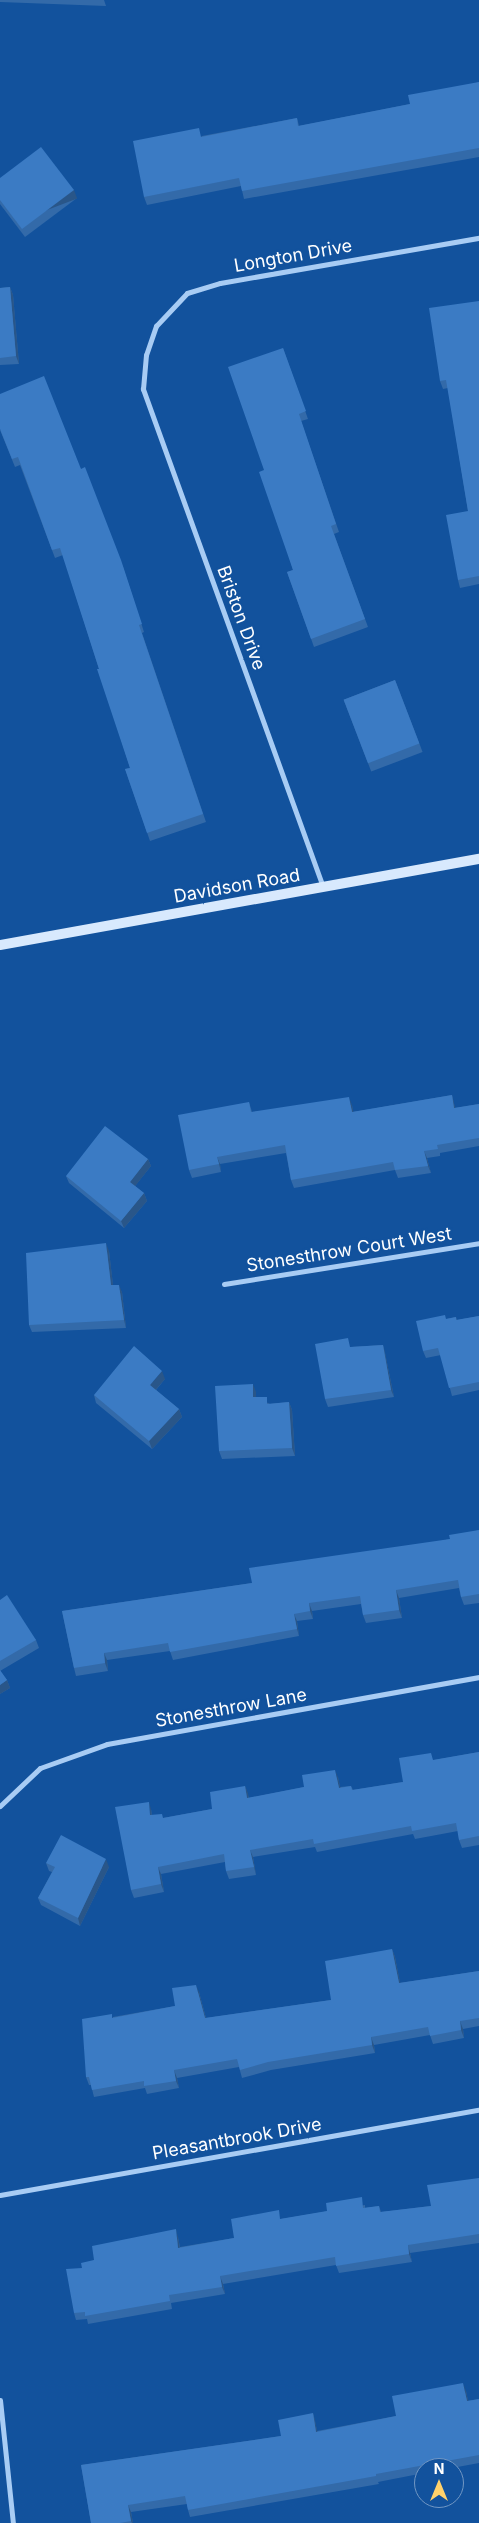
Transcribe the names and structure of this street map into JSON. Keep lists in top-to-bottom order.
{
  "streets": {
    "main road": ["Davidson Road"],
    "street": [
      "Longton Drive",
      "Briston Drive",
      "Stonesthrow Court West",
      "Stonesthrow Lane",
      "Pleasantbrook Drive"
    ]
  },
  "crossings": [
    ["Longton Drive", "Briston Drive"],
    ["Briston Drive", "Davidson Road"]
  ],
  "north": "top"
}
